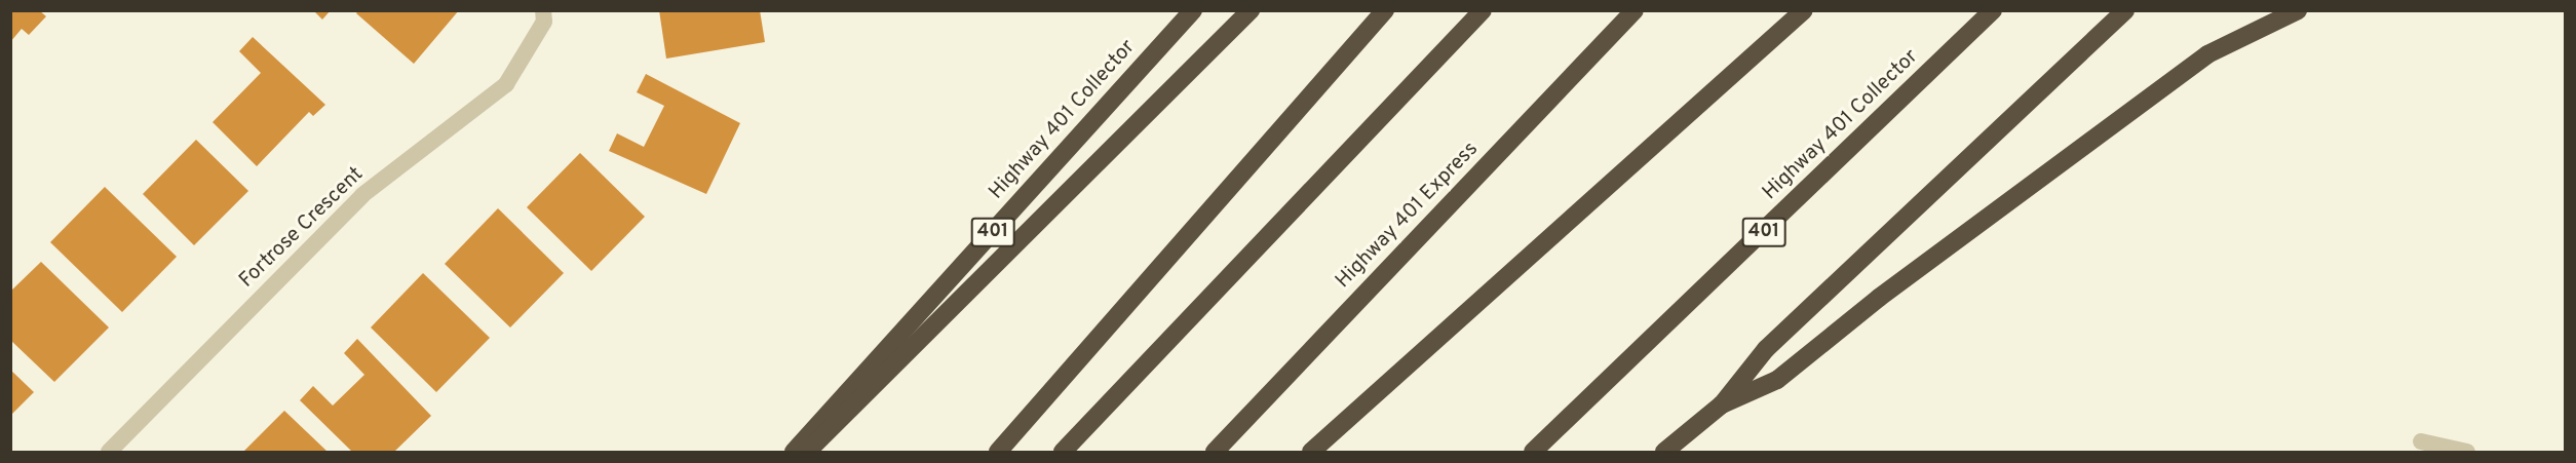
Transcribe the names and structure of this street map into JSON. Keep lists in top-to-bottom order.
{
  "streets": {
    "highway": ["Highway 401 Collector", "Highway 401 Express", "401"],
    "street": ["Fortrose Crescent"]
  }
}
